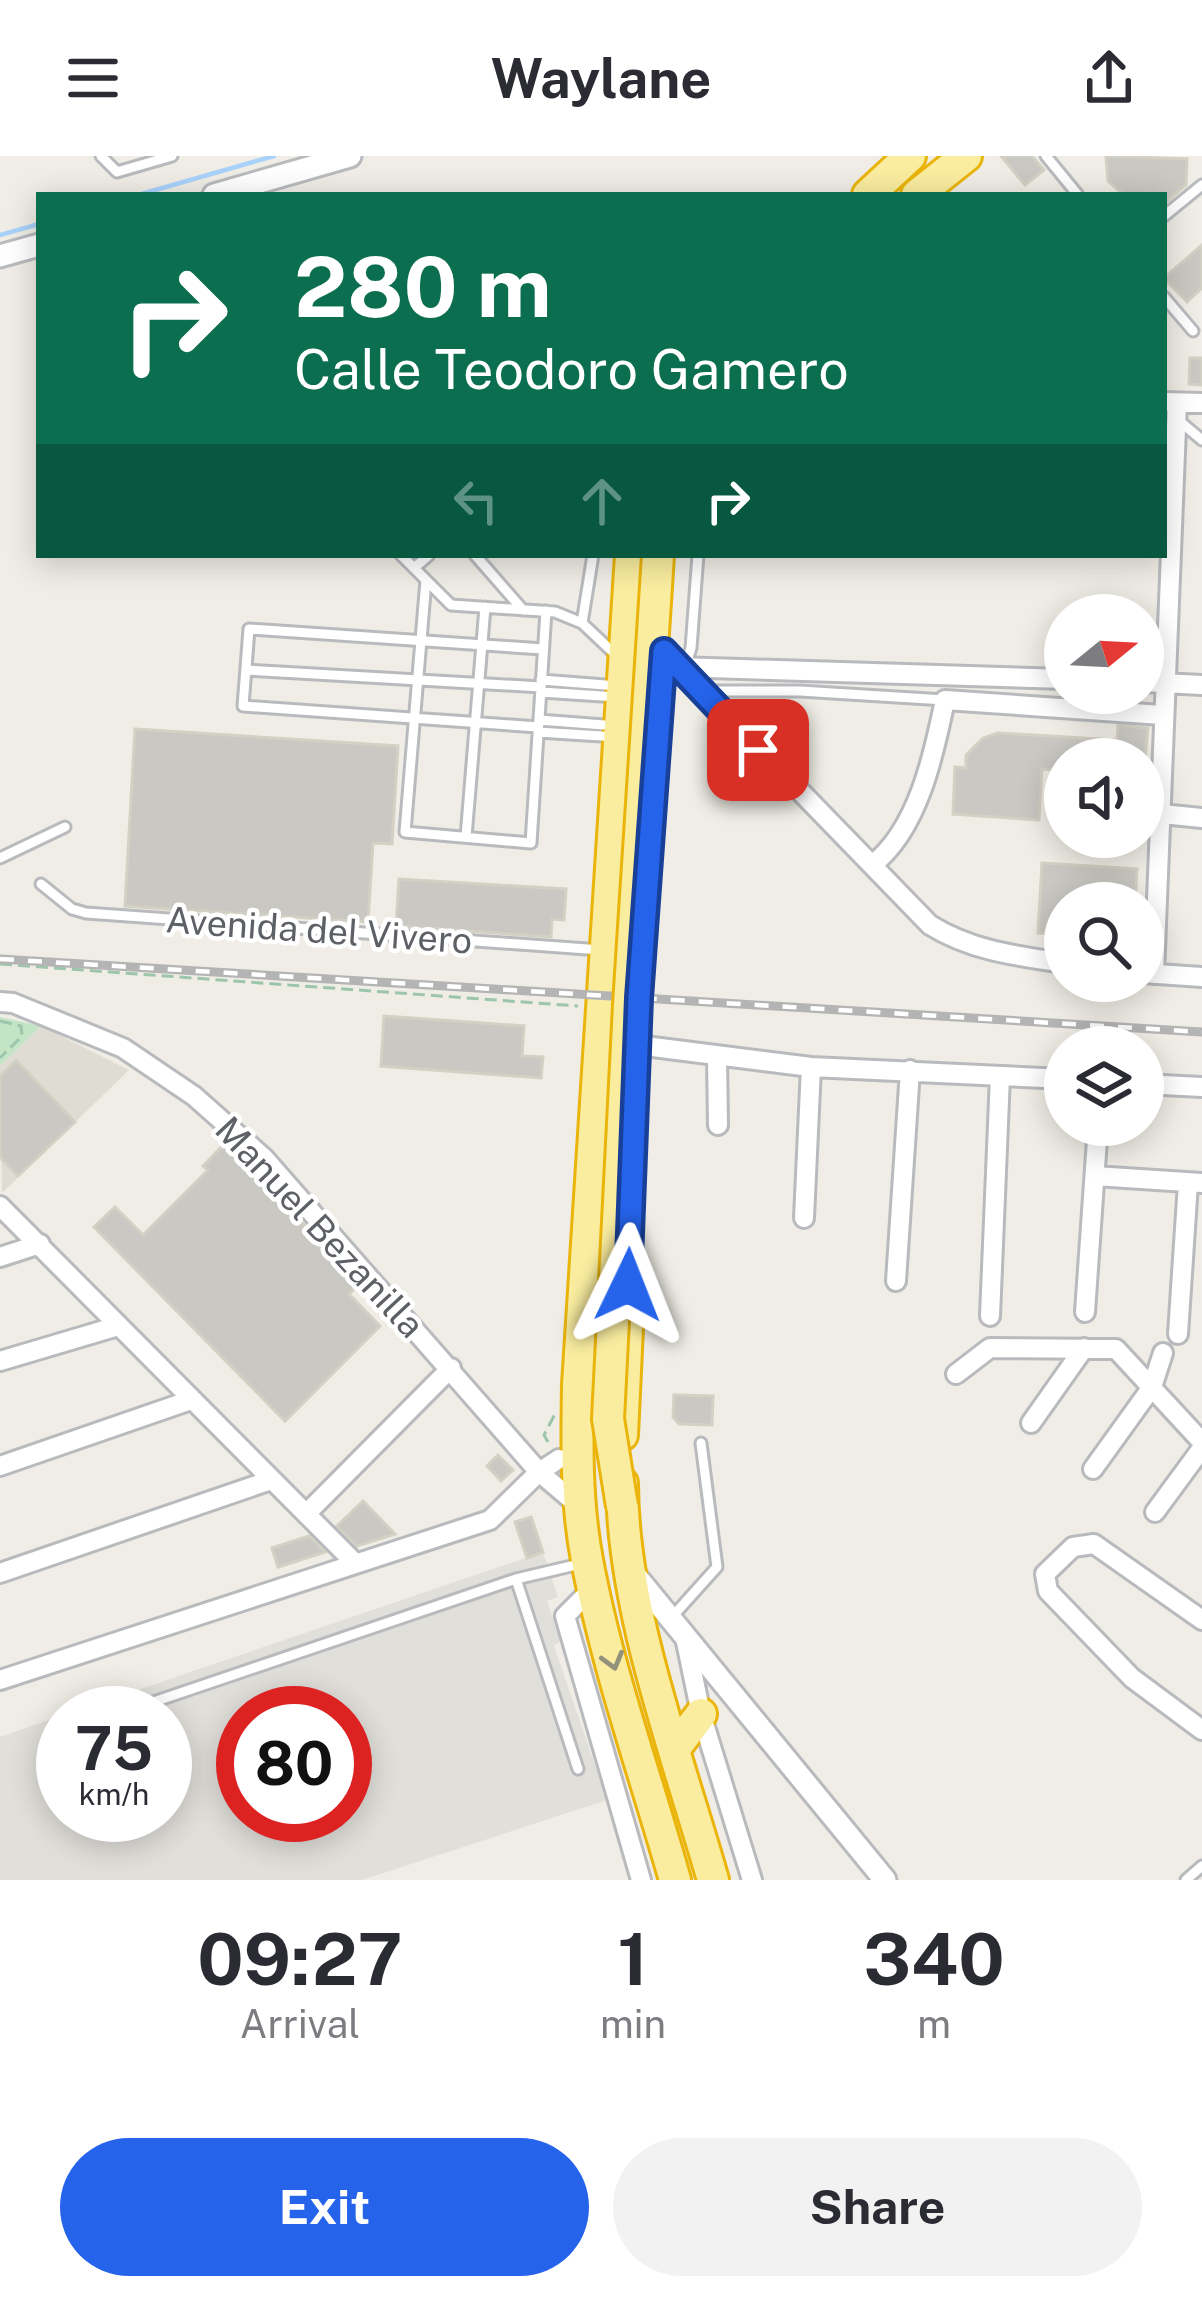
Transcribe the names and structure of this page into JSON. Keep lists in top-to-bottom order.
{
  "streets": {
    "street": ["Manuel Bezanilla"],
    "lane": ["Avenida del Vivero"]
  },
  "north": "right",
  "page": {
    "header": "Waylane",
    "turn": ["280 m", "Calle Teodoro Gamero"],
    "speed": "75 km/h",
    "limit": "80",
    "eta": [
      "09:27",
      "Arrival",
      "1",
      "min",
      "340",
      "m"
    ],
    "buttons": ["Exit", "Share"]
  }
}
